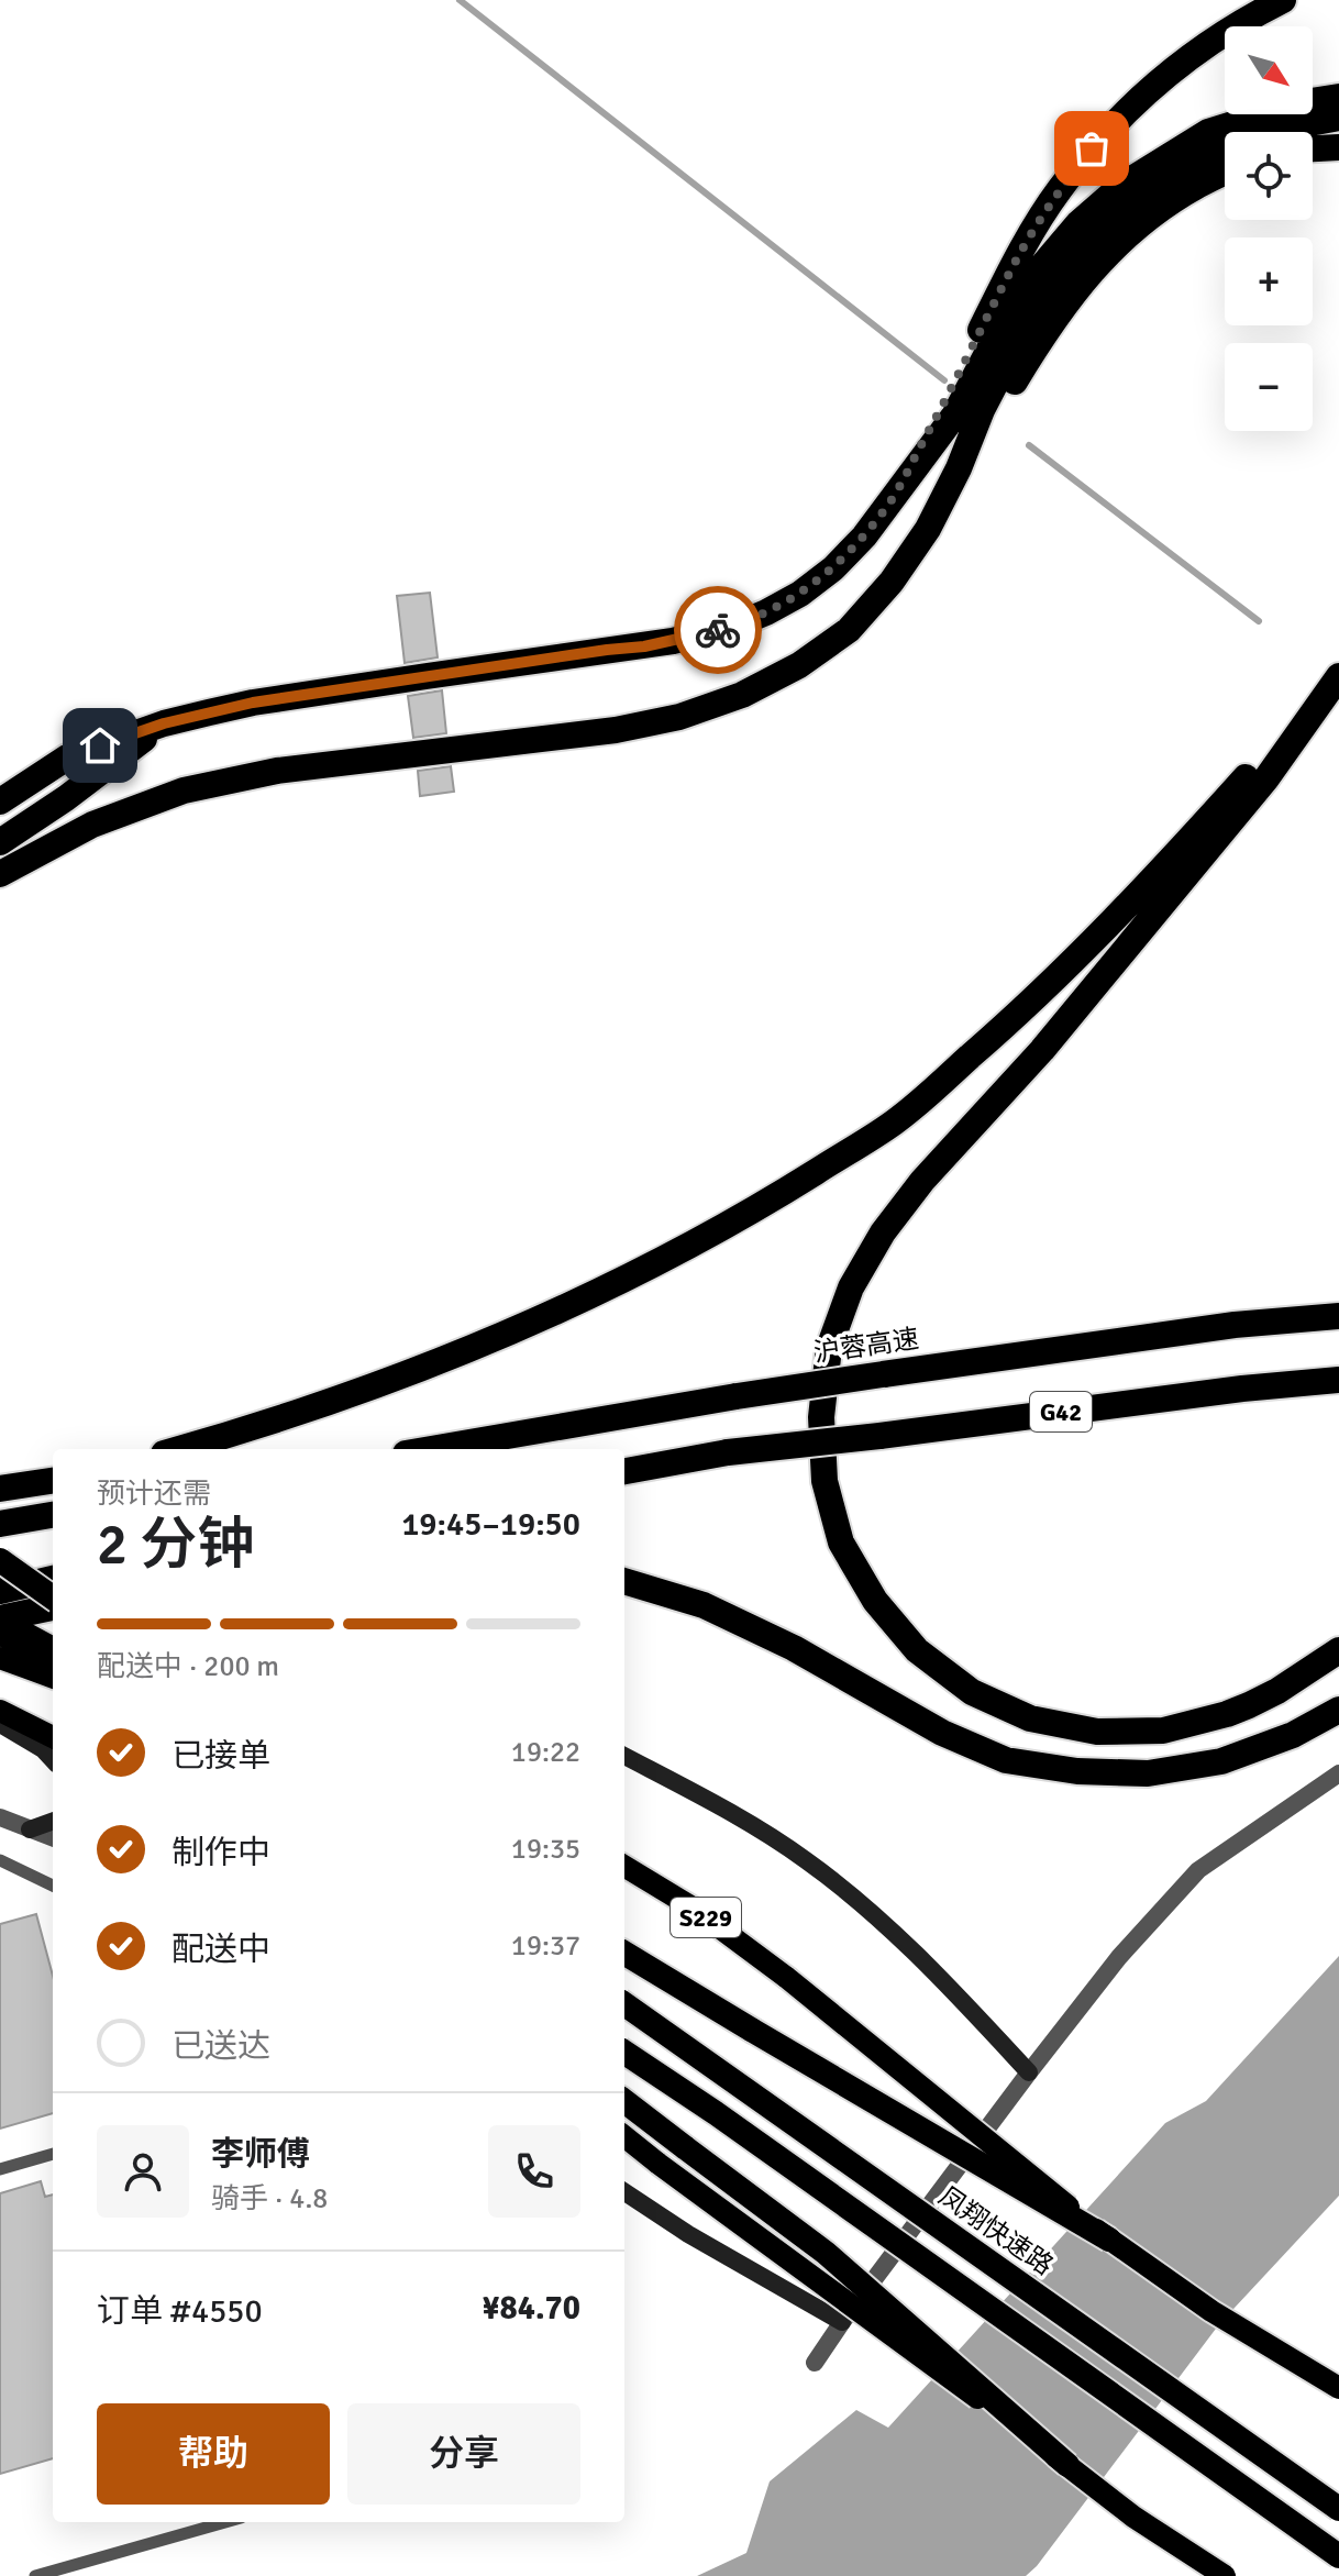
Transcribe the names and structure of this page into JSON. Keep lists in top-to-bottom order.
{
  "streets": {
    "highway": ["沪蓉高速", "G42", "凤翔快速路"],
    "main road": ["S229"]
  },
  "north": "bottom right",
  "page": {
    "map_buttons": ["+", "−"],
    "heading": ["2 分钟", "预计还需", "19:45–19:50"],
    "panel": [
      "李师傅",
      "骑手 · 4.8",
      "订单 #4550",
      "¥84.70"
    ],
    "bar": "配送中 · 200 m",
    "list": [
      ["已接单", "19:22"],
      ["制作中", "19:35"],
      ["配送中", "19:37"],
      "已送达"
    ],
    "buttons": ["帮助", "分享"]
  }
}
